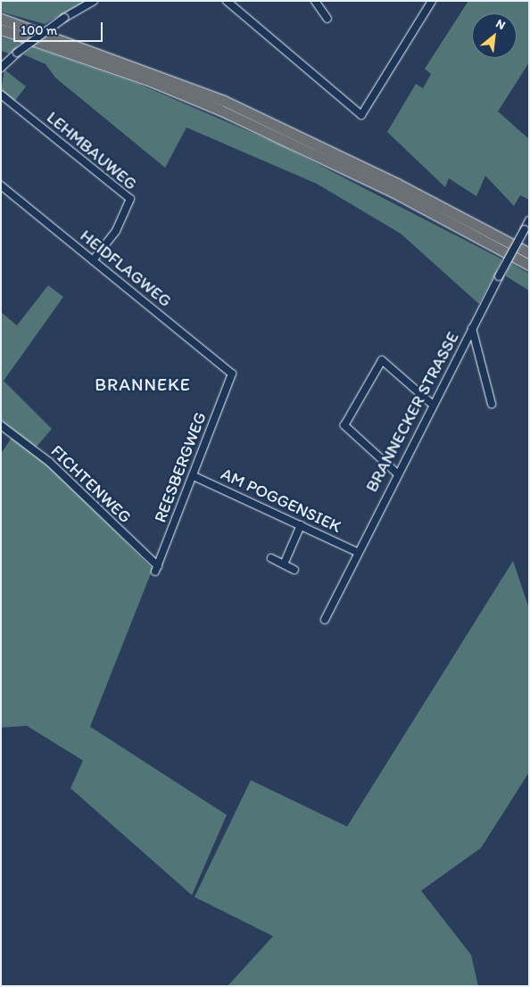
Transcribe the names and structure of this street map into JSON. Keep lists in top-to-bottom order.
{
  "streets": {
    "street": [
      "LEHMBAUWEG",
      "HEIDFLAGWEG",
      "BRANNECKER STRASSE",
      "REESBERGWEG",
      "FICHTENWEG",
      "AM POGGENSIEK"
    ]
  },
  "crossings": [
    ["LEHMBAUWEG", "HEIDFLAGWEG"],
    ["HEIDFLAGWEG", "REESBERGWEG"],
    ["BRANNECKER STRASSE", "AM POGGENSIEK"],
    ["REESBERGWEG", "FICHTENWEG"],
    ["REESBERGWEG", "AM POGGENSIEK"]
  ],
  "districts": ["BRANNEKE"],
  "scale_bar": "100 m",
  "north": "top right"
}
